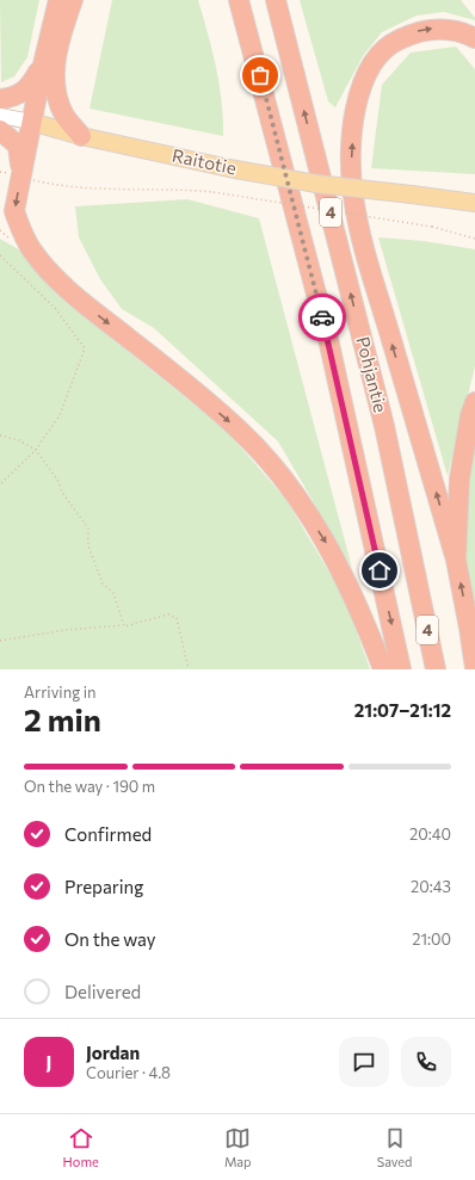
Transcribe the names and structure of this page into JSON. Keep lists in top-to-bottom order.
{
  "streets": {
    "highway": ["4", "Pohjantie"],
    "main road": ["Raitotie"]
  },
  "page": {
    "heading": ["2 min", "Arriving in", "21:07–21:12"],
    "panel": ["Jordan", "Courier · 4.8"],
    "bar": "On the way · 190 m",
    "list": [
      ["Confirmed", "20:40"],
      ["Preparing", "20:43"],
      ["On the way", "21:00"],
      "Delivered"
    ],
    "round": "J",
    "tabs": ["Home", "Map", "Saved"]
  }
}
